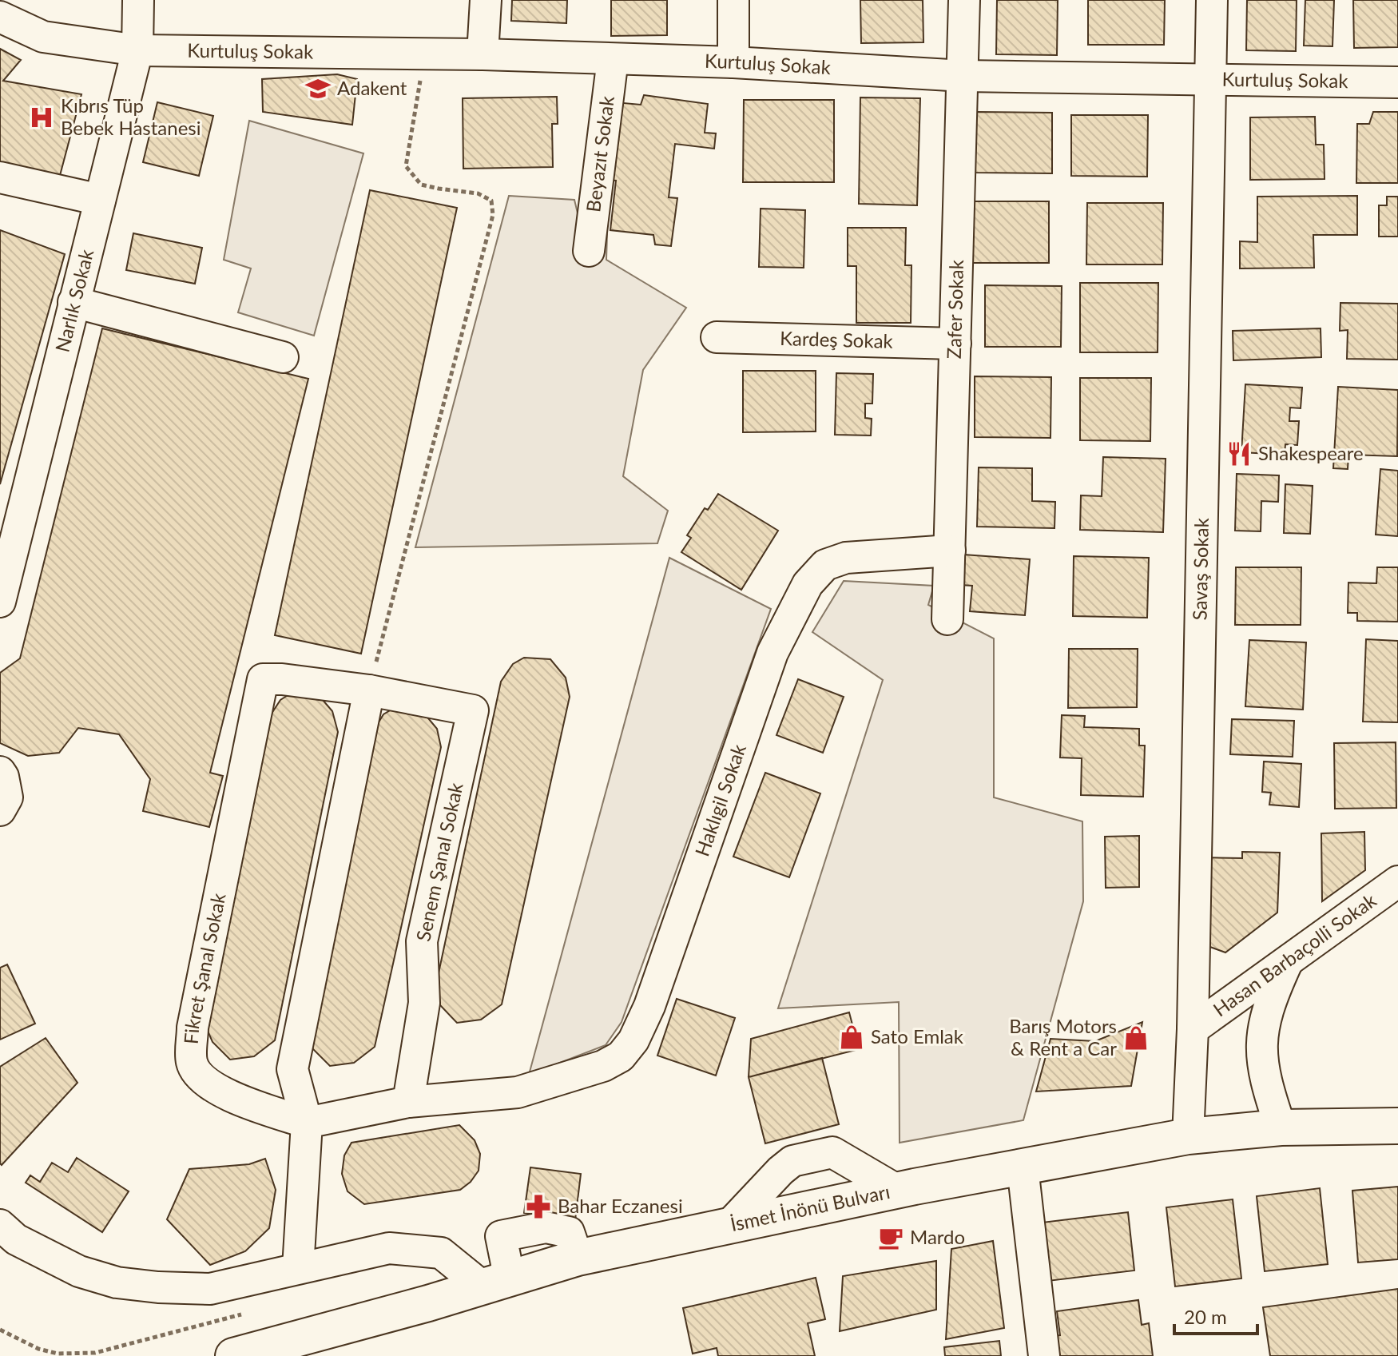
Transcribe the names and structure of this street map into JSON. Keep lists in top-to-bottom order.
{
  "streets": {
    "main road": ["İsmet İnönü Bulvarı"],
    "street": [
      "Kurtuluş Sokak",
      "Beyazıt Sokak",
      "Narlık Sokak",
      "Zafer Sokak",
      "Kardeş Sokak",
      "Savaş Sokak",
      "Haklıgil Sokak",
      "Senem Şanal Sokak",
      "Hasan Barbaçolli Sokak",
      "Fikret Şanal Sokak"
    ]
  },
  "crossings": [
    ["Kurtuluş Sokak", "Beyazıt Sokak"],
    ["Kurtuluş Sokak", "Narlık Sokak"],
    ["Kurtuluş Sokak", "Zafer Sokak"],
    ["Kurtuluş Sokak", "Savaş Sokak"],
    ["Zafer Sokak", "Kardeş Sokak"],
    ["Zafer Sokak", "Haklıgil Sokak"],
    ["Savaş Sokak", "Hasan Barbaçolli Sokak"],
    ["Savaş Sokak", "İsmet İnönü Bulvarı"],
    ["Haklıgil Sokak", "Senem Şanal Sokak"],
    ["Senem Şanal Sokak", "Fikret Şanal Sokak"]
  ],
  "places": {
    "school or university": ["Adakent"],
    "hospital": ["Kıbrıs Tüp Bebek Hastanesi"],
    "restaurant": ["Shakespeare"],
    "shop": ["Sato Emlak", "Barış Motors & Rent a Car"],
    "pharmacy": ["Bahar Eczanesi"],
    "cafe": ["Mardo"]
  },
  "scale_bar": "20 m"
}
